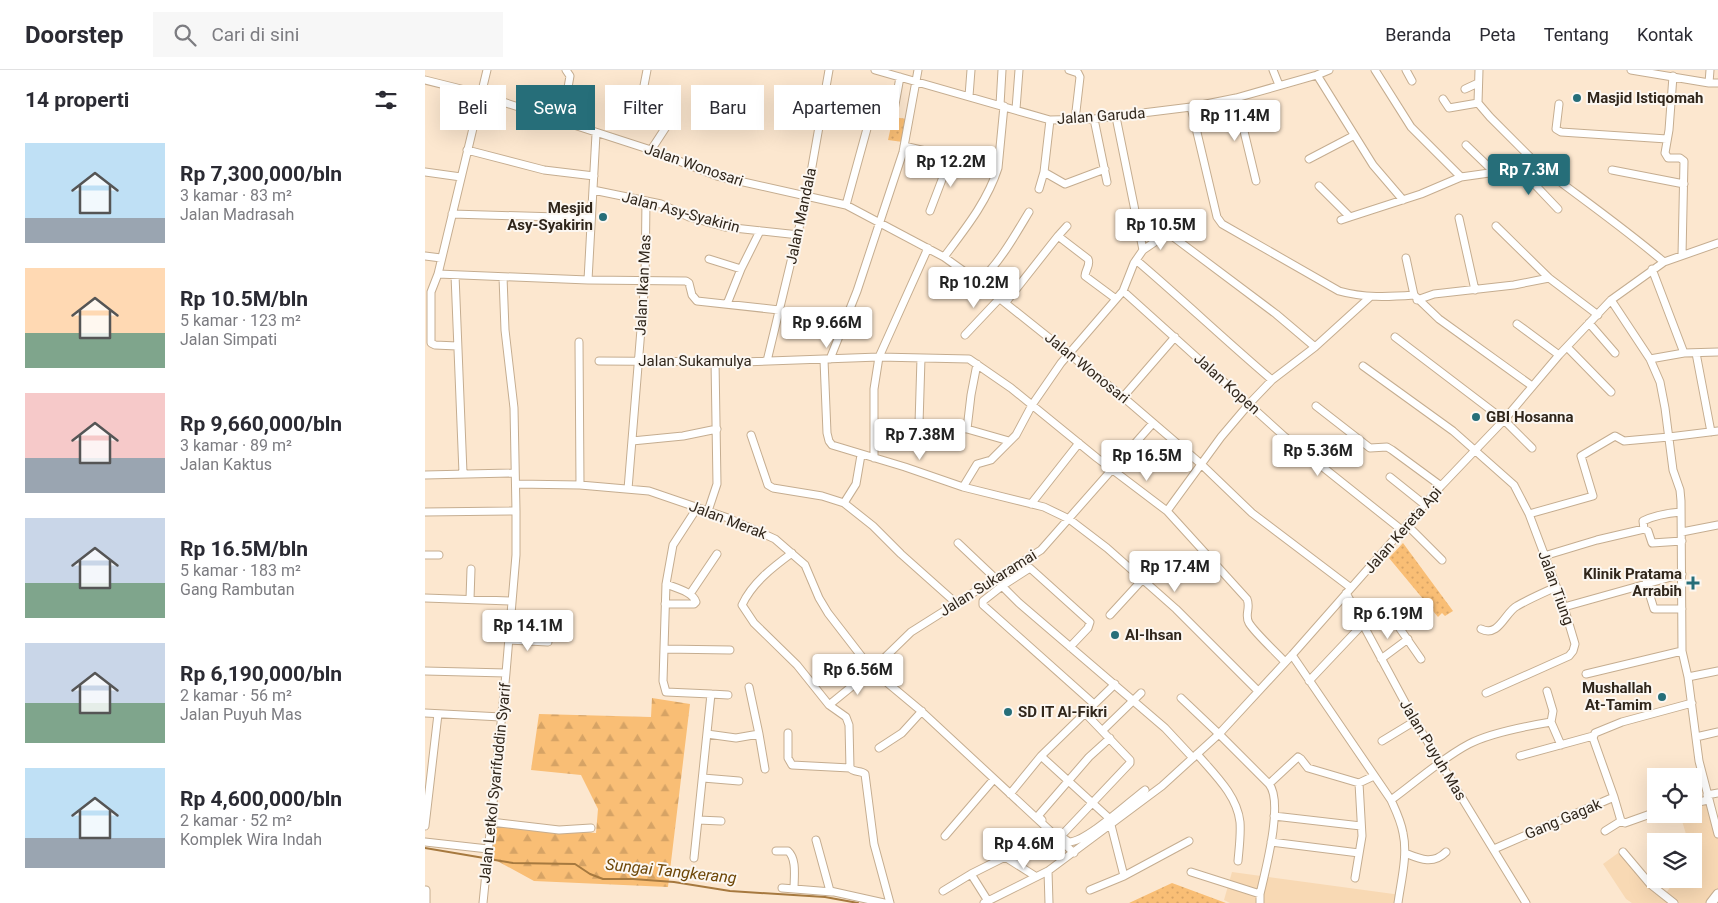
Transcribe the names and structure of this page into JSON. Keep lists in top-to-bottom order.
{
  "streets": {
    "street": [
      "Jalan Garuda",
      "Jalan Wonosari",
      "Jalan Asy-Syakirin",
      "Jalan Mandala",
      "Jalan Ikan Mas",
      "Jalan Sukamulya",
      "Jalan Kopen",
      "Jalan Merak",
      "Jalan Kereta Api",
      "Jalan Sukaramai",
      "Jalan Tiung",
      "Jalan Puyuh Mas",
      "Jalan Letkol Syarifuddin Syarif",
      "Gang Gagak"
    ]
  },
  "crossings": [
    ["Jalan Wonosari", "Jalan Mandala"],
    ["Jalan Wonosari", "Jalan Kereta Api"],
    ["Jalan Wonosari", "Jalan Sukaramai"],
    ["Jalan Wonosari", "Jalan Puyuh Mas"],
    ["Jalan Asy-Syakirin", "Jalan Mandala"],
    ["Jalan Asy-Syakirin", "Jalan Ikan Mas"],
    ["Jalan Mandala", "Jalan Sukamulya"],
    ["Jalan Ikan Mas", "Jalan Sukamulya"],
    ["Jalan Ikan Mas", "Jalan Merak"],
    ["Jalan Sukamulya", "Jalan Kereta Api"],
    ["Jalan Sukamulya", "Jalan Sukaramai"],
    ["Jalan Kopen", "Jalan Kereta Api"],
    ["Jalan Merak", "Jalan Kereta Api"],
    ["Jalan Merak", "Jalan Sukaramai"],
    ["Jalan Merak", "Jalan Letkol Syarifuddin Syarif"],
    ["Jalan Kereta Api", "Jalan Tiung"],
    ["Jalan Kereta Api", "Jalan Puyuh Mas"],
    ["Jalan Puyuh Mas", "Gang Gagak"]
  ],
  "water": ["Sungai Tangkerang"],
  "places": {
    "other": [
      "Masjid Istiqomah",
      "Mesjid Asy-Syakirin",
      "GBI Hosanna",
      "Al-Ihsan",
      "Mushallah At-Tamim",
      "SD IT Al-Fikri"
    ],
    "health": ["Klinik Pratama Arrabih"]
  },
  "page": {
    "header": "Doorstep",
    "search": "Cari di sini",
    "nav": [
      "Beranda",
      "Peta",
      "Tentang",
      "Kontak"
    ],
    "heading": "14 properti",
    "chip": [
      "Beli",
      "Sewa",
      "Filter",
      "Baru",
      "Apartemen"
    ],
    "price": [
      "Rp 11.4M",
      "Rp 12.2M",
      "Rp 7.3M",
      "Rp 10.5M",
      "Rp 10.2M",
      "Rp 9.66M",
      "Rp 7.38M",
      "Rp 5.36M",
      "Rp 16.5M",
      "Rp 17.4M",
      "Rp 6.19M",
      "Rp 14.1M",
      "Rp 6.56M",
      "Rp 4.6M"
    ],
    "list": [
      {
        "name": "Rp 7,300,000/bln",
        "note": "3 kamar · 83 m² · Jalan Madrasah"
      },
      {
        "name": "Rp 10.5M/bln",
        "note": "5 kamar · 123 m² · Jalan Simpati"
      },
      {
        "name": "Rp 9,660,000/bln",
        "note": "3 kamar · 89 m² · Jalan Kaktus"
      },
      {
        "name": "Rp 16.5M/bln",
        "note": "5 kamar · 183 m² · Gang Rambutan"
      },
      {
        "name": "Rp 6,190,000/bln",
        "note": "2 kamar · 56 m² · Jalan Puyuh Mas"
      },
      {
        "name": "Rp 4,600,000/bln",
        "note": "2 kamar · 52 m² · Komplek Wira Indah"
      }
    ]
  }
}
